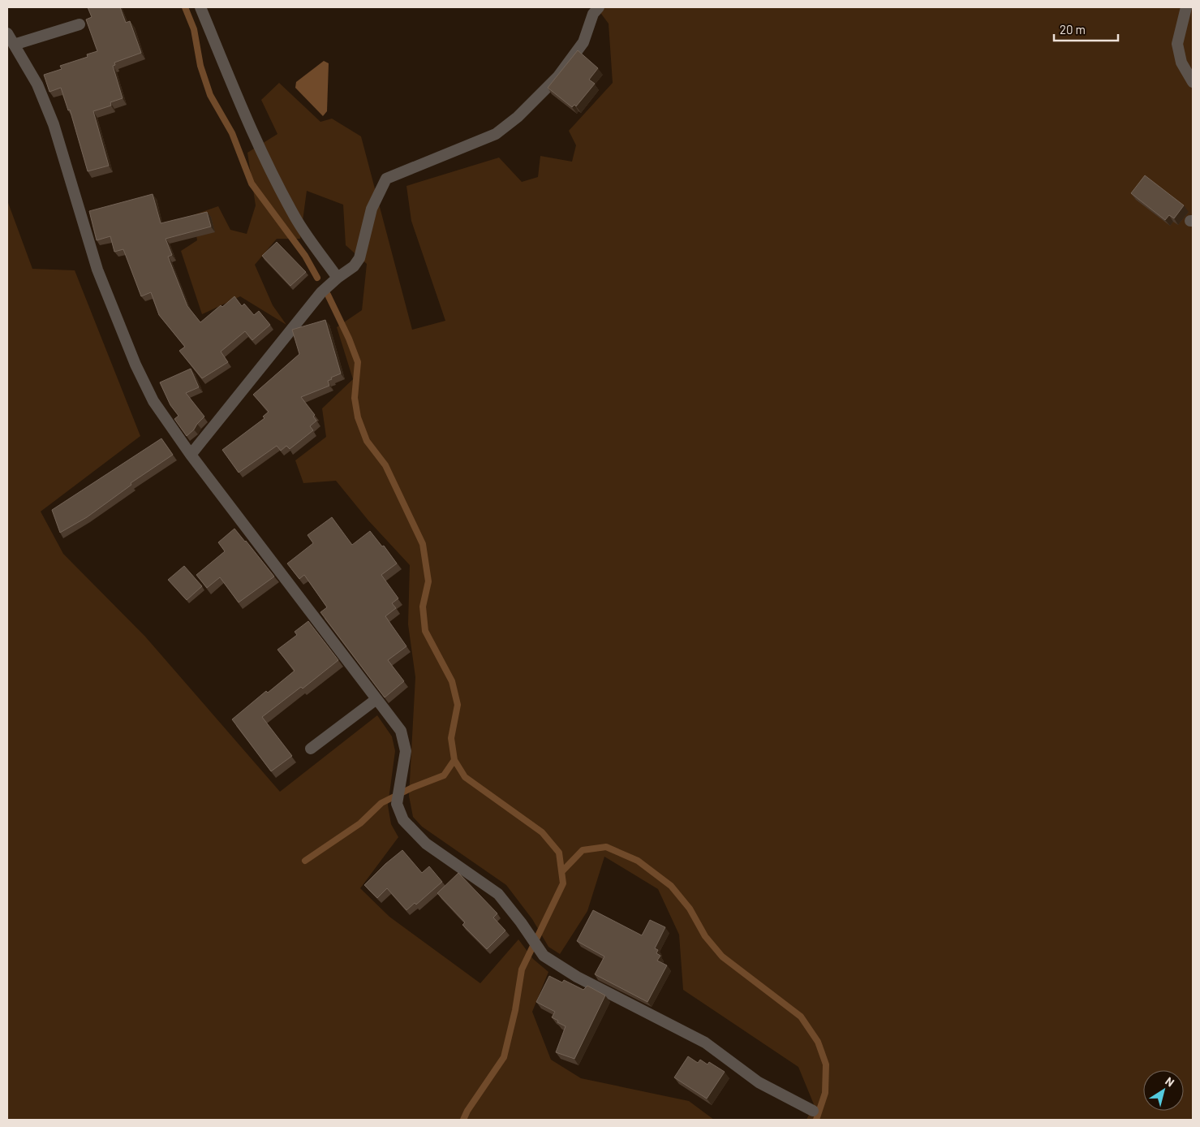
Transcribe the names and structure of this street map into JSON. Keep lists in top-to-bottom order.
{
  "scale_bar": "20 m",
  "north": "top right"
}
